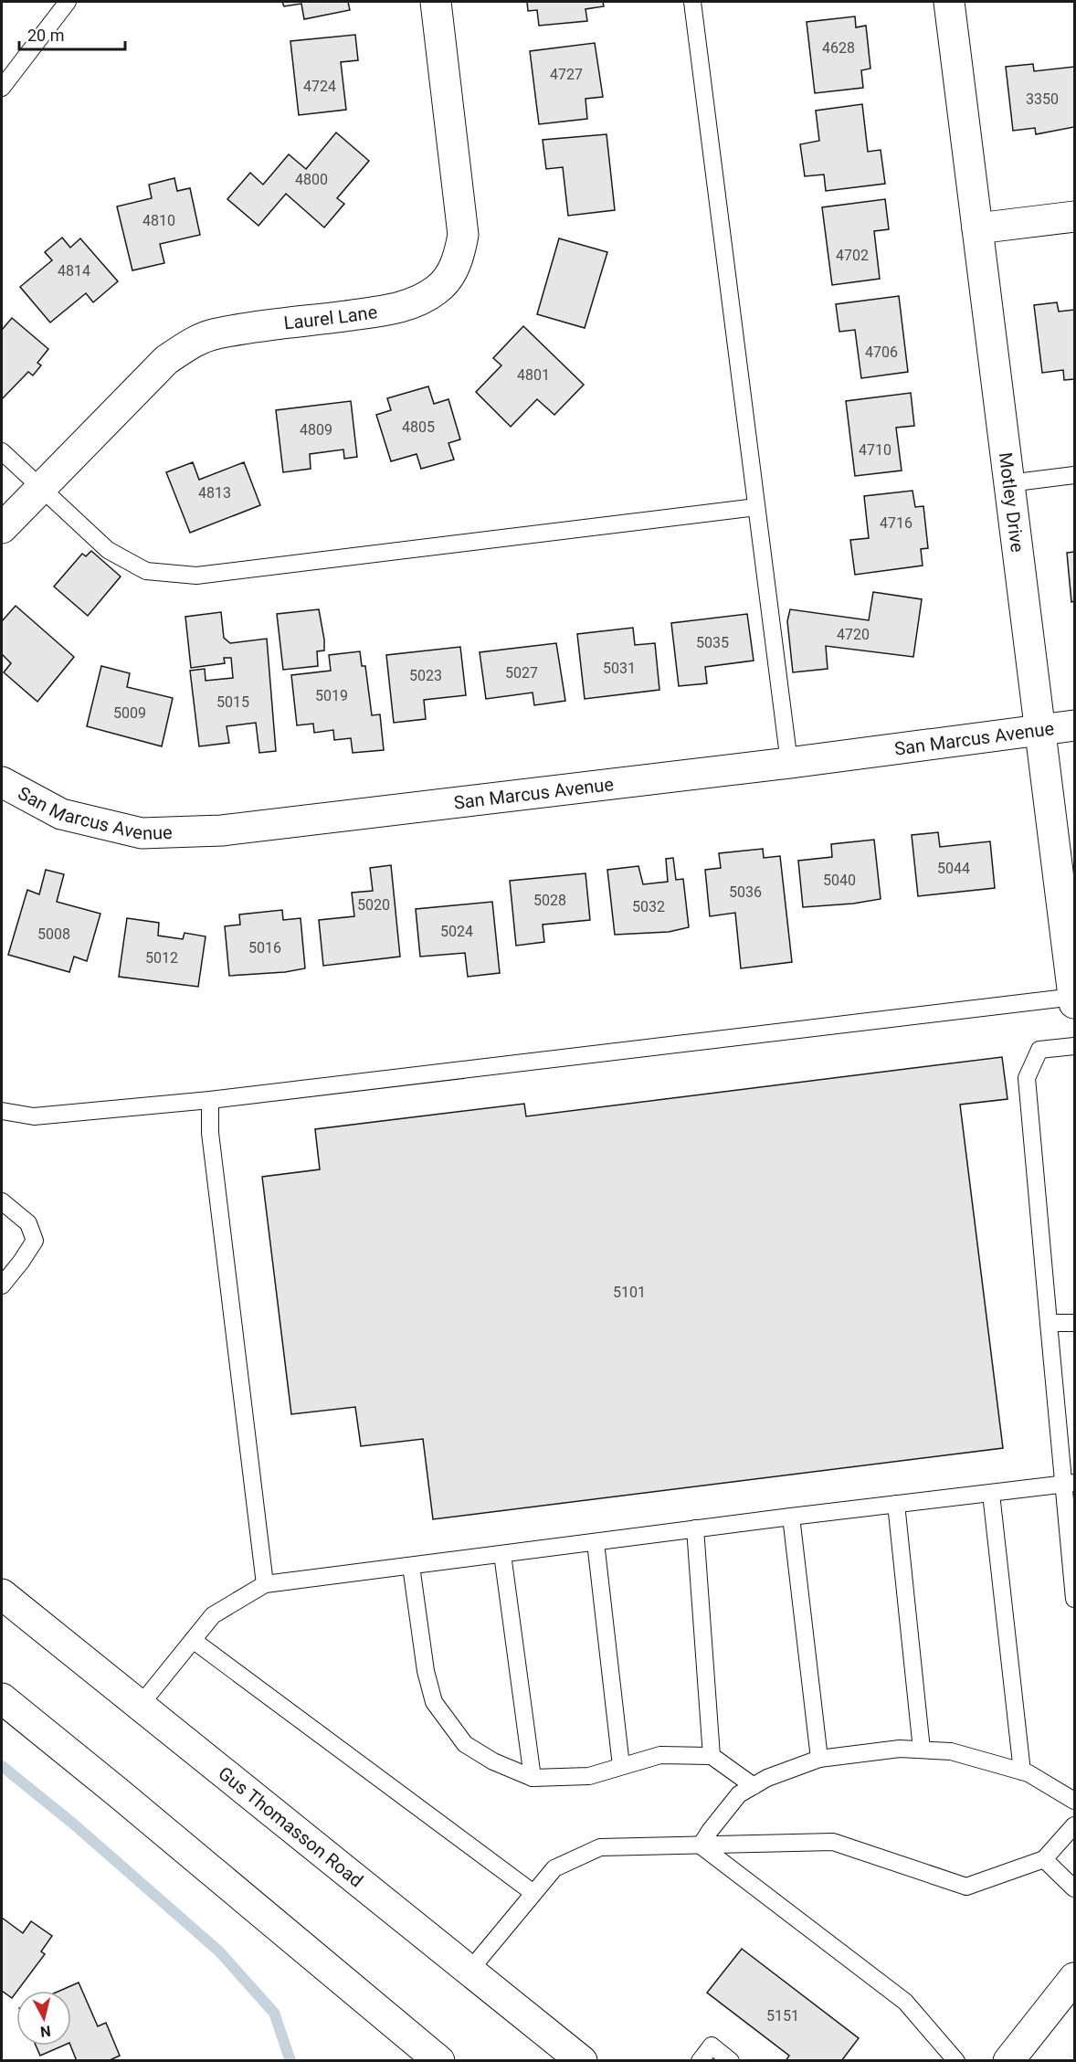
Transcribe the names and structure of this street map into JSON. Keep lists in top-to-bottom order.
{
  "streets": {
    "street": [
      "Laurel Lane",
      "Motley Drive",
      "San Marcus Avenue",
      "Gus Thomasson Road"
    ]
  },
  "crossings": [
    ["Motley Drive", "San Marcus Avenue"]
  ],
  "house_numbers": [
    "4628",
    "4727",
    "4724",
    "3350",
    "4800",
    "4810",
    "4702",
    "4814",
    "4706",
    "4801",
    "4805",
    "4809",
    "4710",
    "4813",
    "4716",
    "4720",
    "5035",
    "5031",
    "5027",
    "5023",
    "5019",
    "5015",
    "5009",
    "5044",
    "5040",
    "5036",
    "5028",
    "5020",
    "5032",
    "5024",
    "5008",
    "5016",
    "5012",
    "5101",
    "5151"
  ],
  "scale_bar": "20 m",
  "north": "bottom"
}
